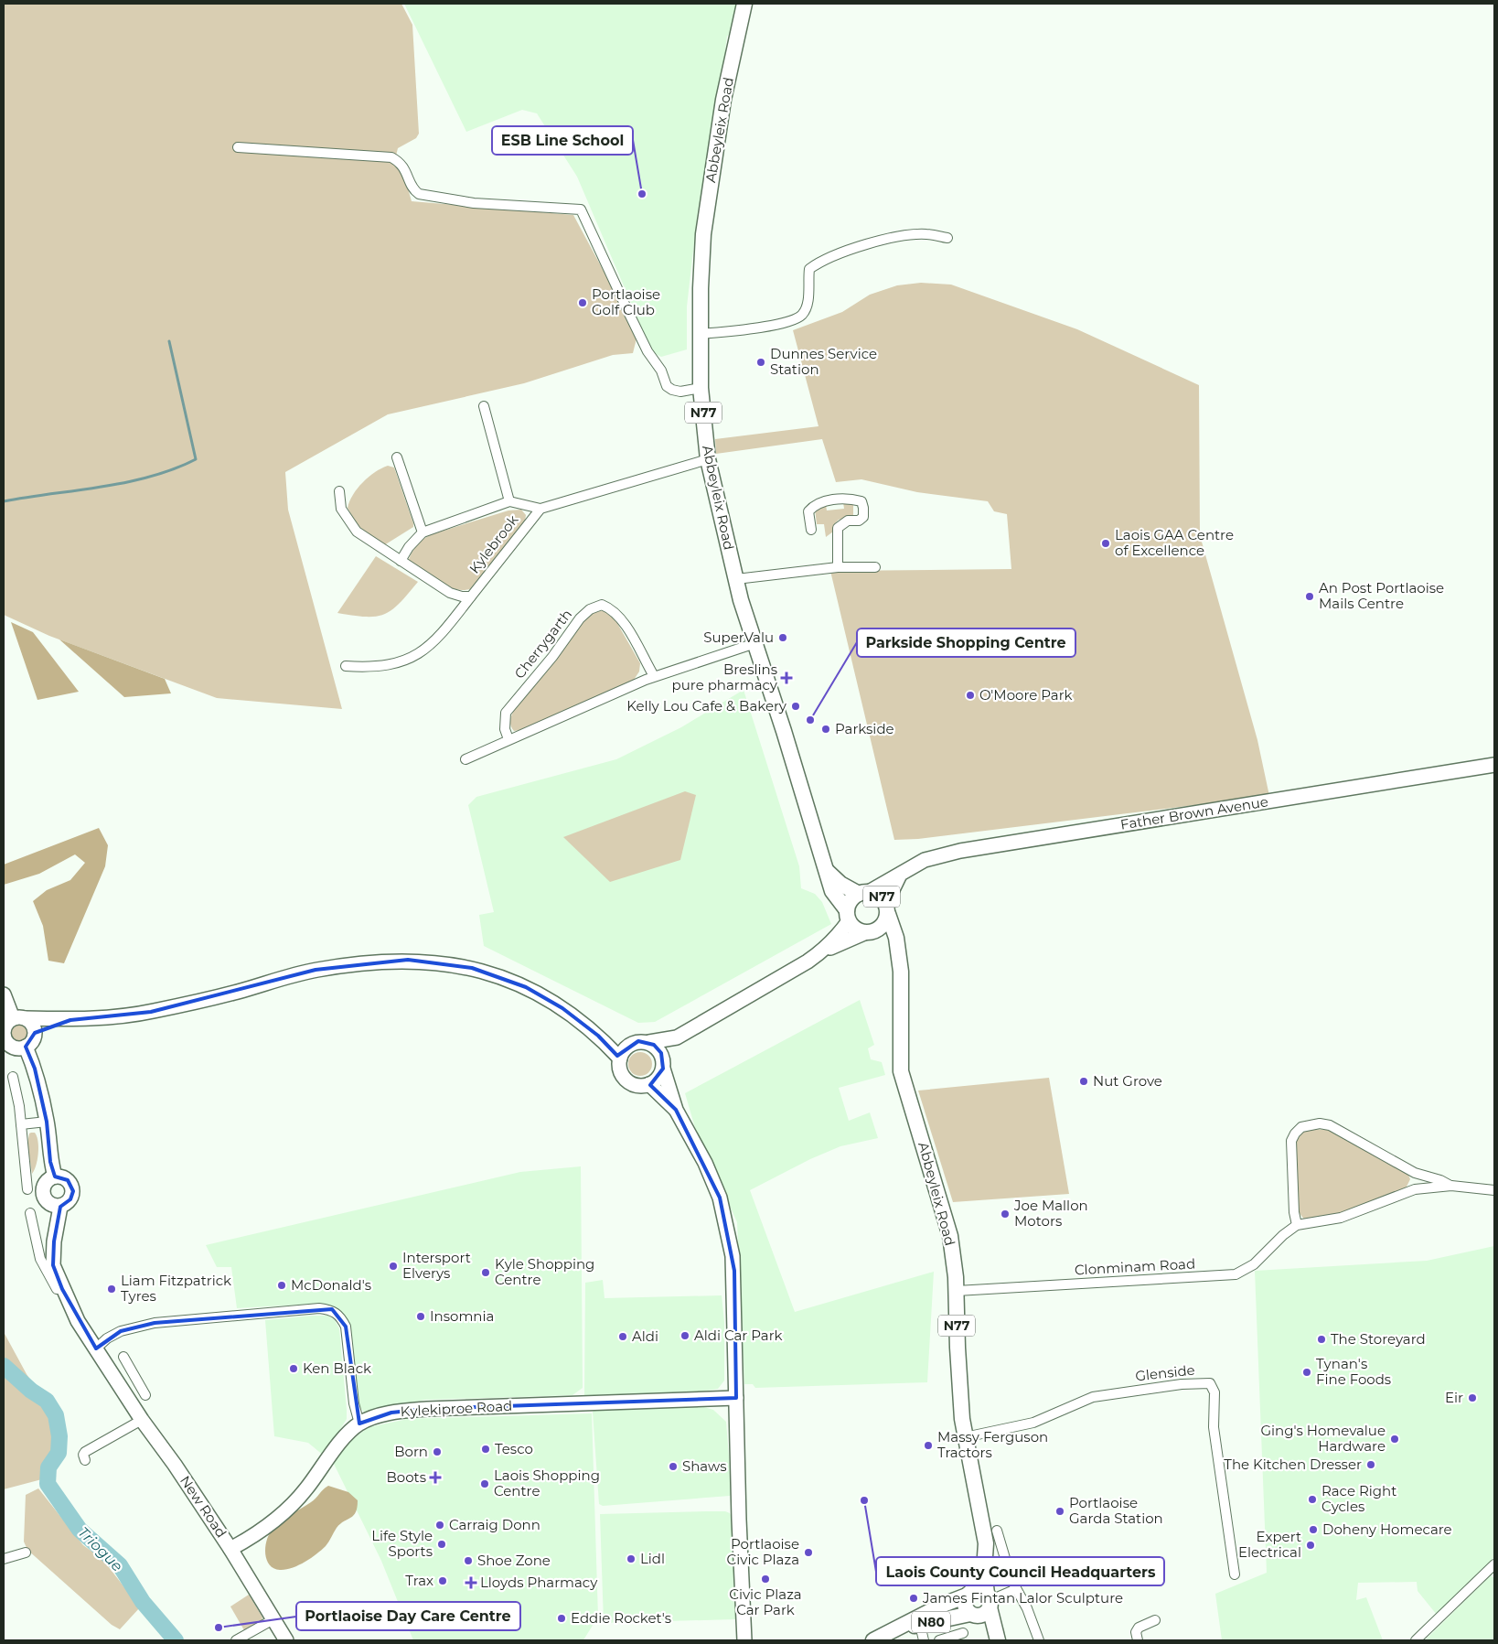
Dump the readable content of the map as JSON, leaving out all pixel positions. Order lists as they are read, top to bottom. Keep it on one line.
{"streets":{"main road":["Abbeyleix Road","N77","Father Brown Avenue","Kylekiproe Road","New Road","N80"],"street":["Kylebrook","Cherrygarth","Clonminam Road","Glenside"]},"crossings":[["Abbeyleix Road","N77"],["Abbeyleix Road","Father Brown Avenue"],["Abbeyleix Road","Clonminam Road"],["Abbeyleix Road","Glenside"],["Abbeyleix Road","N80"],["N77","Father Brown Avenue"],["Kylekiproe Road","New Road"]],"water":["Triogue"],"places":{"other":["ESB Line School","Portlaoise Golf Club","Dunnes Service Station","Laois GAA Centre of Excellence","An Post Portlaoise Mails Centre","SuperValu","O'Moore Park","Kelly Lou Cafe & Bakery","Parkside Shopping Centre","Parkside","Nut Grove","Joe Mallon Motors","Intersport Elverys","Kyle Shopping Centre","McDonald's","Liam Fitzpatrick Tyres","Insomnia","Aldi Car Park","Aldi","The Storeyard","Ken Black","Tynan's Fine Foods","Eir","Ging's Homevalue Hardware","Massy Ferguson Tractors","Tesco","Born","The Kitchen Dresser","Shaws","Laois Shopping Centre","Race Right Cycles","Laois County Council Headquarters","Portlaoise Garda Station","Carraig Donn","Doheny Homecare","Life Style Sports","Expert Electrical","Portlaoise Civic Plaza","Lidl","Shoe Zone","Civic Plaza Car Park","Trax","James Fintan Lalor Sculpture","Eddie Rocket's","Portlaoise Day Care Centre"],"health":["Breslins pure pharmacy","Boots","Lloyds Pharmacy"]}}
